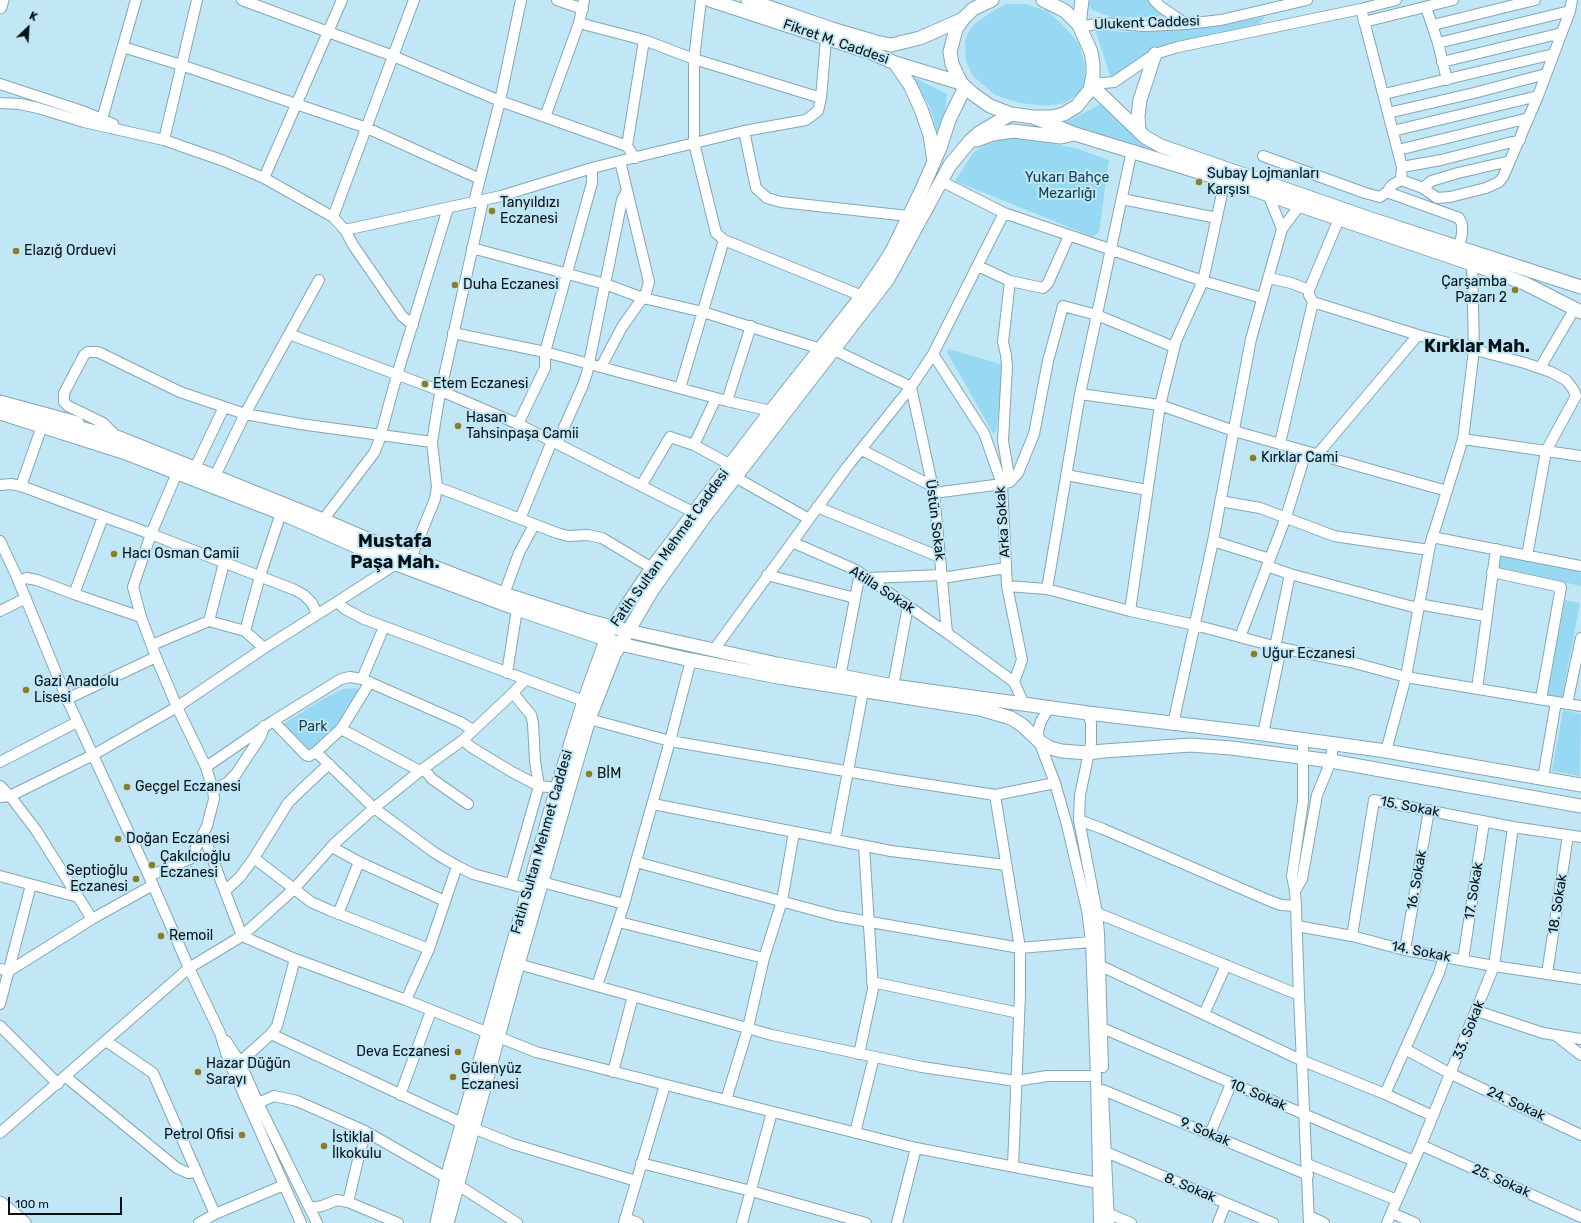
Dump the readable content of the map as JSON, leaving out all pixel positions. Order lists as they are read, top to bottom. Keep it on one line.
{"streets":{"main road":["Fikret M. Caddesi","Fatih Sultan Mehmet Caddesi"],"street":["Ulukent Caddesi","Üstün Sokak","Arka Sokak","Atilla Sokak","15. Sokak","16. Sokak","17. Sokak","18. Sokak","14. Sokak","33. Sokak","10. Sokak","24. Sokak","9. Sokak","25. Sokak","8. Sokak"]},"crossings":[["Fikret M. Caddesi","Fatih Sultan Mehmet Caddesi"],["Üstün Sokak","Atilla Sokak"],["15. Sokak","16. Sokak"],["15. Sokak","17. Sokak"],["15. Sokak","18. Sokak"],["15. Sokak","14. Sokak"],["15. Sokak","33. Sokak"],["16. Sokak","14. Sokak"],["17. Sokak","14. Sokak"],["18. Sokak","14. Sokak"],["14. Sokak","33. Sokak"],["33. Sokak","10. Sokak"],["33. Sokak","24. Sokak"],["33. Sokak","9. Sokak"],["33. Sokak","25. Sokak"]],"districts":["Kırklar Mah.","Mustafa Paşa Mah."],"parks":["Yukarı Bahçe Mezarlığı","Park"],"places":["Subay Lojmanları Karşısı","Tanyıldızı Eczanesi","Elazığ Orduevi","Duha Eczanesi","Çarşamba Pazarı 2","Etem Eczanesi","Hasan Tahsinpaşa Camii","Kırklar Cami","Hacı Osman Camii","Uğur Eczanesi","Gazi Anadolu Lisesi","BİM","Geçgel Eczanesi","Doğan Eczanesi","Çakılcıoğlu Eczanesi","Septioğlu Eczanesi","Remoil","Deva Eczanesi","Hazar Düğün Sarayı","Gülenyüz Eczanesi","Petrol Ofisi","İstiklal İlkokulu"],"scale_bar":"100 m","north":"top right"}
